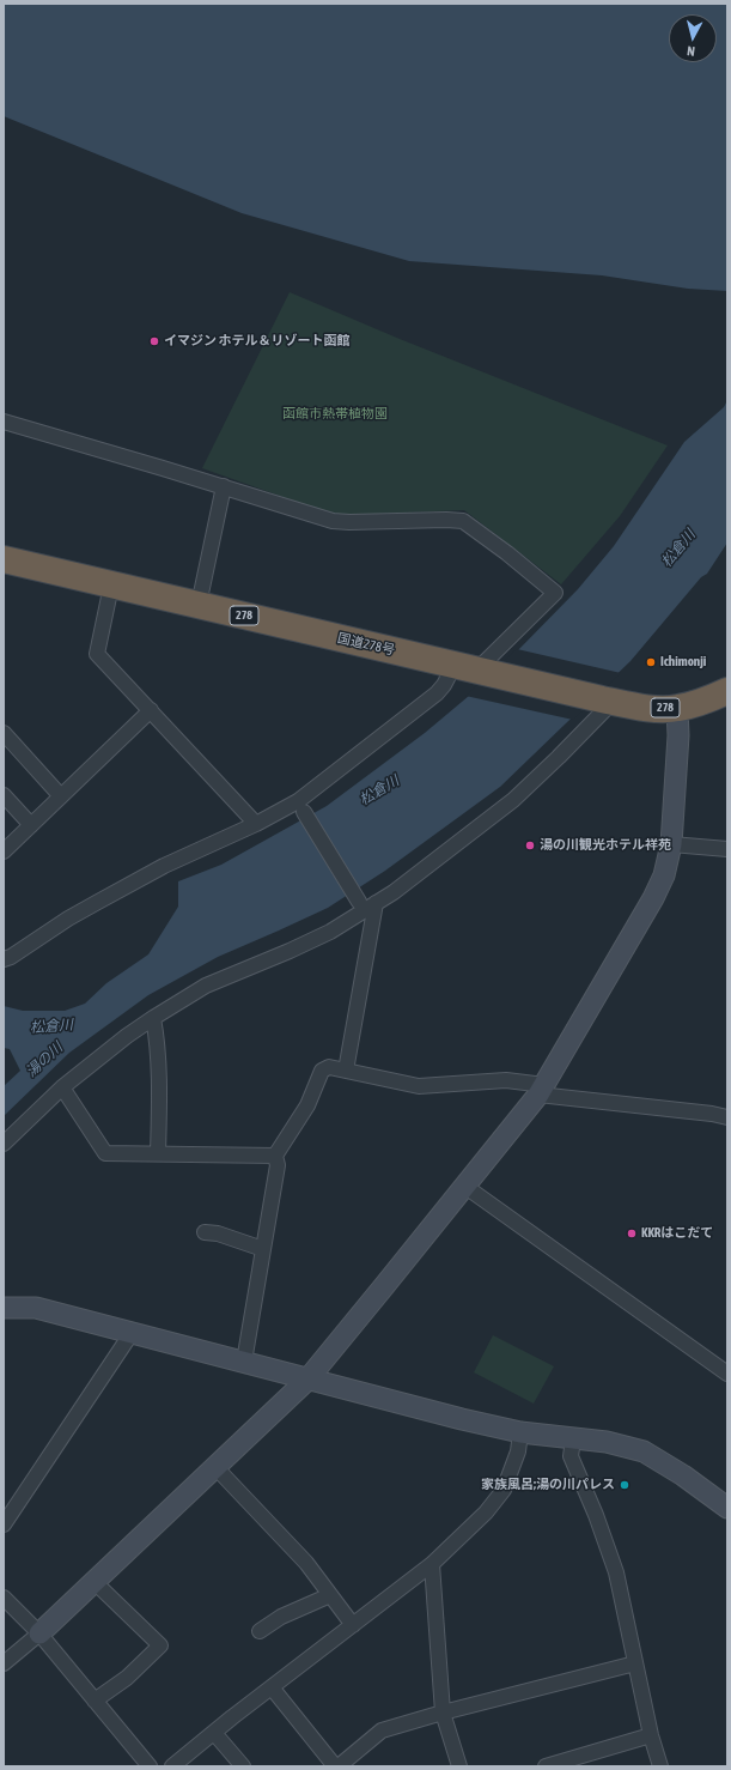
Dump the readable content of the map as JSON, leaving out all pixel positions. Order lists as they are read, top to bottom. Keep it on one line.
{"streets":{"highway":["278","国道278号"]},"water":["松倉川","湯の川"],"parks":["函館市熱帯植物園"],"places":["イマジン ホテル＆リゾート函館","Ichimonji","湯の川観光ホテル祥苑","KKRはこだて","家族風呂;湯の川パレス"],"north":"bottom"}
